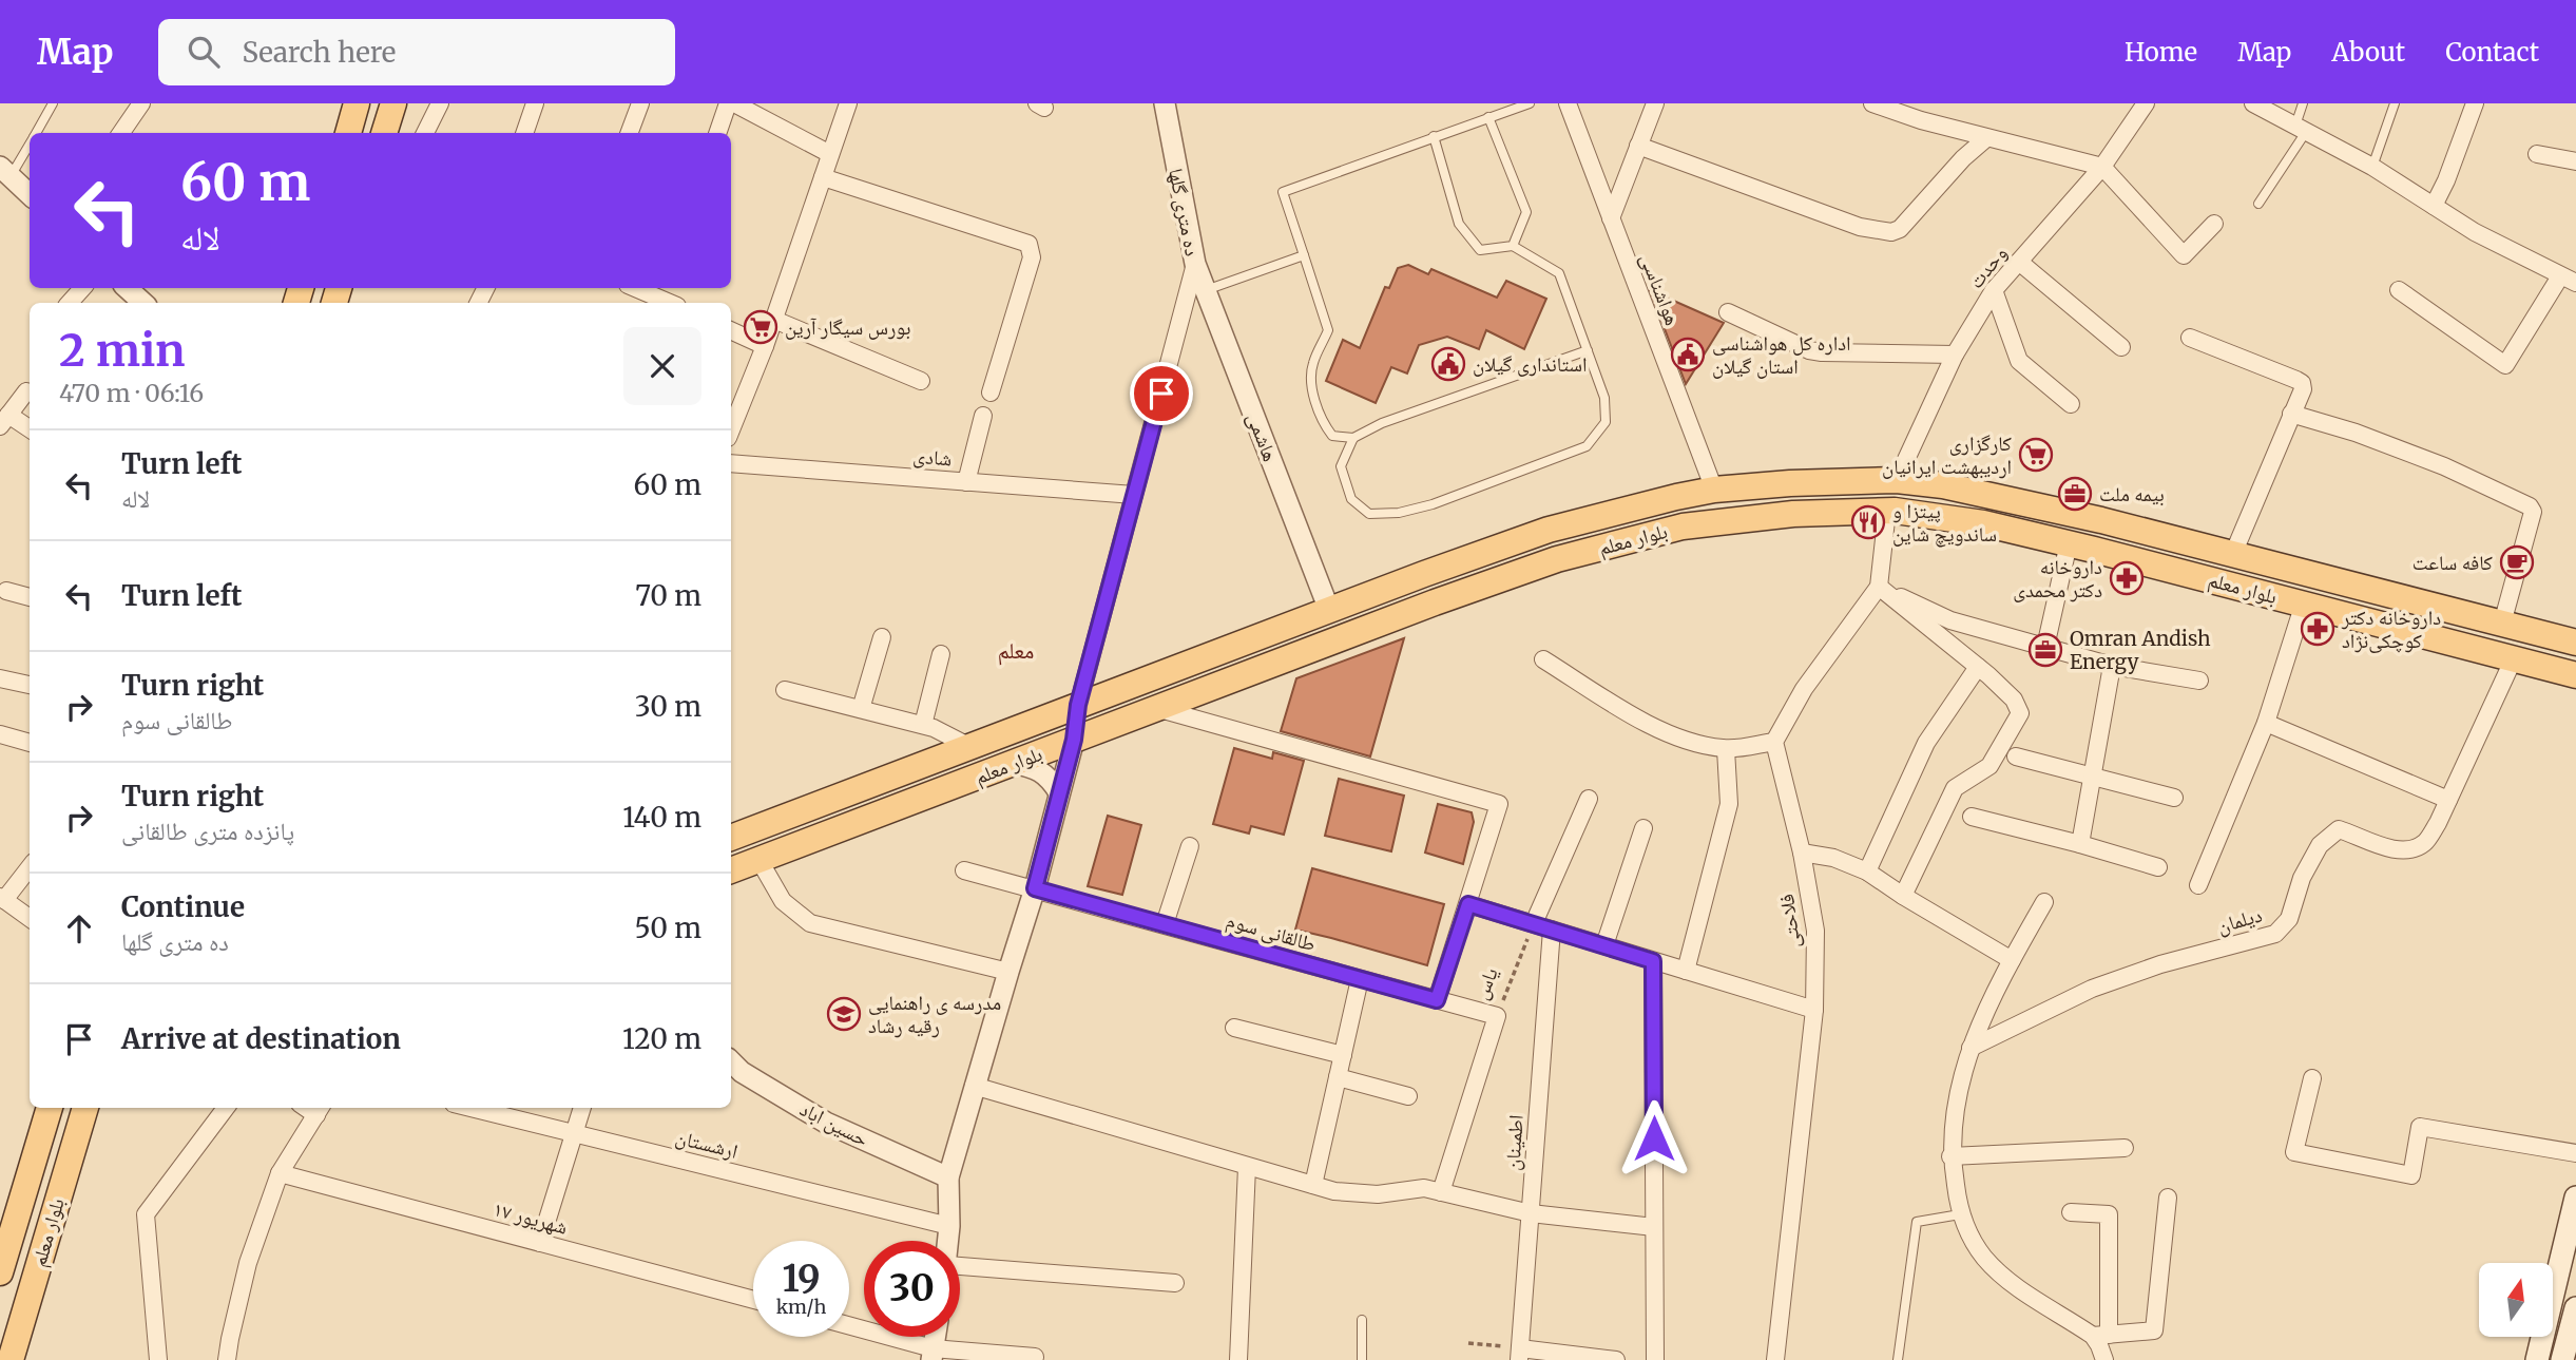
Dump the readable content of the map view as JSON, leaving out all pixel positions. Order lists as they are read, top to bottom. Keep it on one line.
{"streets":{"main road":["بلوار معلم"],"street":["ده متری گلها","وحدت","هواشناسی","هاشمی","شادی","دیلمان","فلاحتی","طالقانی سوم","یاس","حسین اباد","اطمینان","ارشستان","۱۷ شهریور"]},"crossings":[["ده متری گلها","هاشمی"],["ده متری گلها","شادی"],["ده متری گلها","بلوار معلم"],["وحدت","بلوار معلم"],["هواشناسی","بلوار معلم"],["هاشمی","بلوار معلم"],["بلوار معلم","دیلمان"],["طالقانی سوم","یاس"]],"districts":["معلم"],"places":{"supermarket":["بورس سیگار آرین","کارگزاری اردیبهشت ایرانیان"],"public building":["اداره کل هواشناسی استان گیلان","استانداری گیلان"],"office":["بیمه ملت","Omran Andish Energy"],"restaurant":["پیتزا و ساندویچ شاین"],"cafe":["کافه ساعت"],"pharmacy":["داروخانه دکتر محمدی","داروخانه دکتر کوچکی‌نژاد"],"school or university":["مدرسه ی راهنمایی رقیه رشاد"]},"north":"top","page":{"header":"Map","search":"Search here","nav":["Home","Map","About","Contact"],"turn":["60 m","لاله"],"heading":["2 min","470 m · 06:16"],"list":[{"name":"Turn left","note":"لاله","value":"60 m"},{"name":"Turn left","value":"70 m"},{"name":"Turn right","note":"طالقانی سوم","value":"30 m"},{"name":"Turn right","note":"پانزده متری طالقانی","value":"140 m"},{"name":"Continue","note":"ده متری گلها","value":"50 m"},{"name":"Arrive at destination","value":"120 m"}],"speed":"19 km/h","limit":"30"}}
